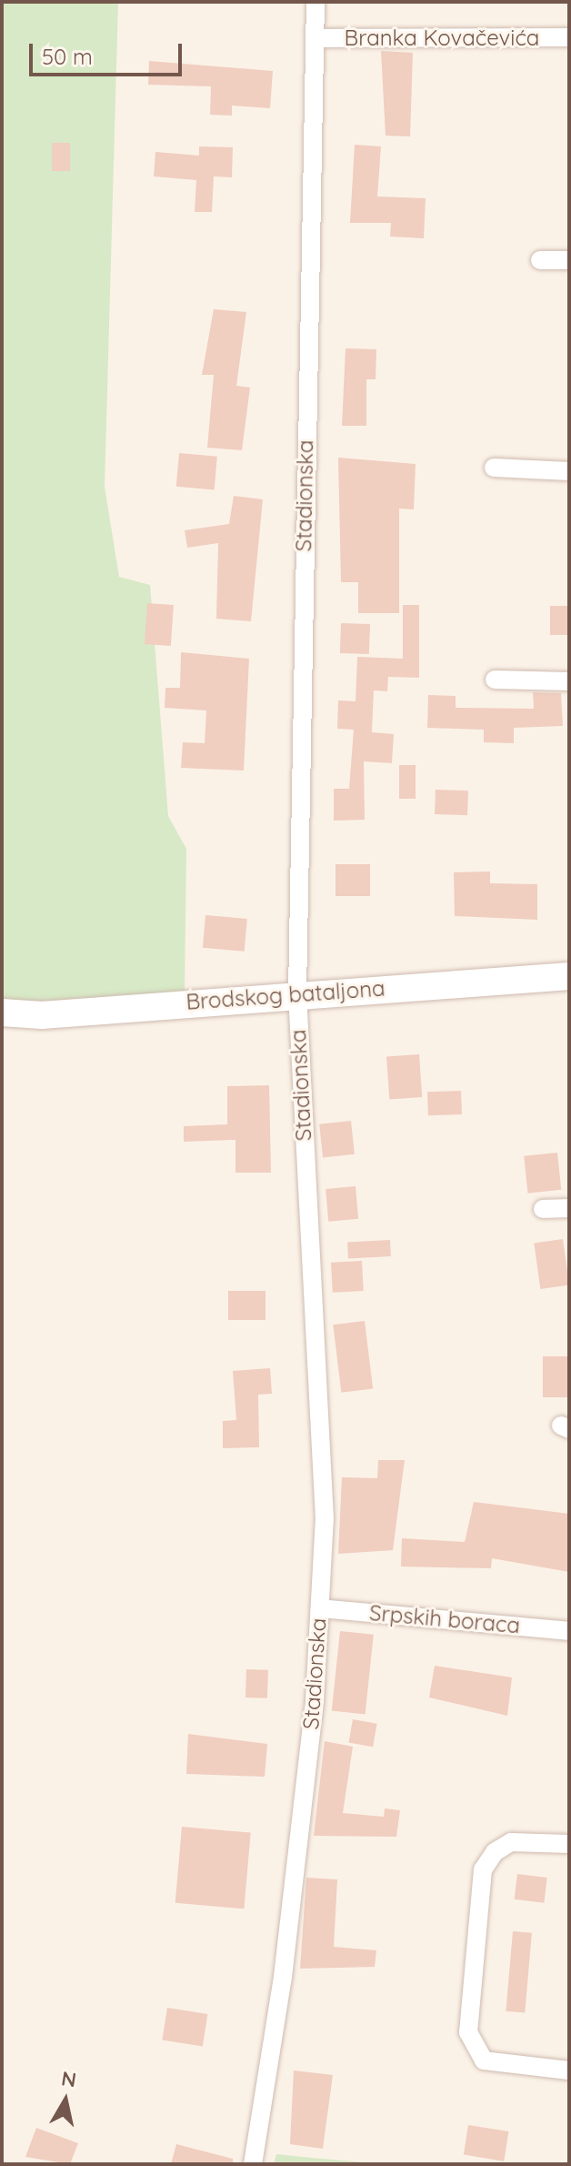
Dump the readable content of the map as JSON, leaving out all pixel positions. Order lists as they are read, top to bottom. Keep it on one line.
{"streets":{"street":["Branka Kovačevića","Stadionska","Brodskog bataljona","Srpskih boraca"]},"crossings":[["Branka Kovačevića","Stadionska"],["Stadionska","Brodskog bataljona"],["Stadionska","Srpskih boraca"]],"scale_bar":"50 m","north":"top"}
